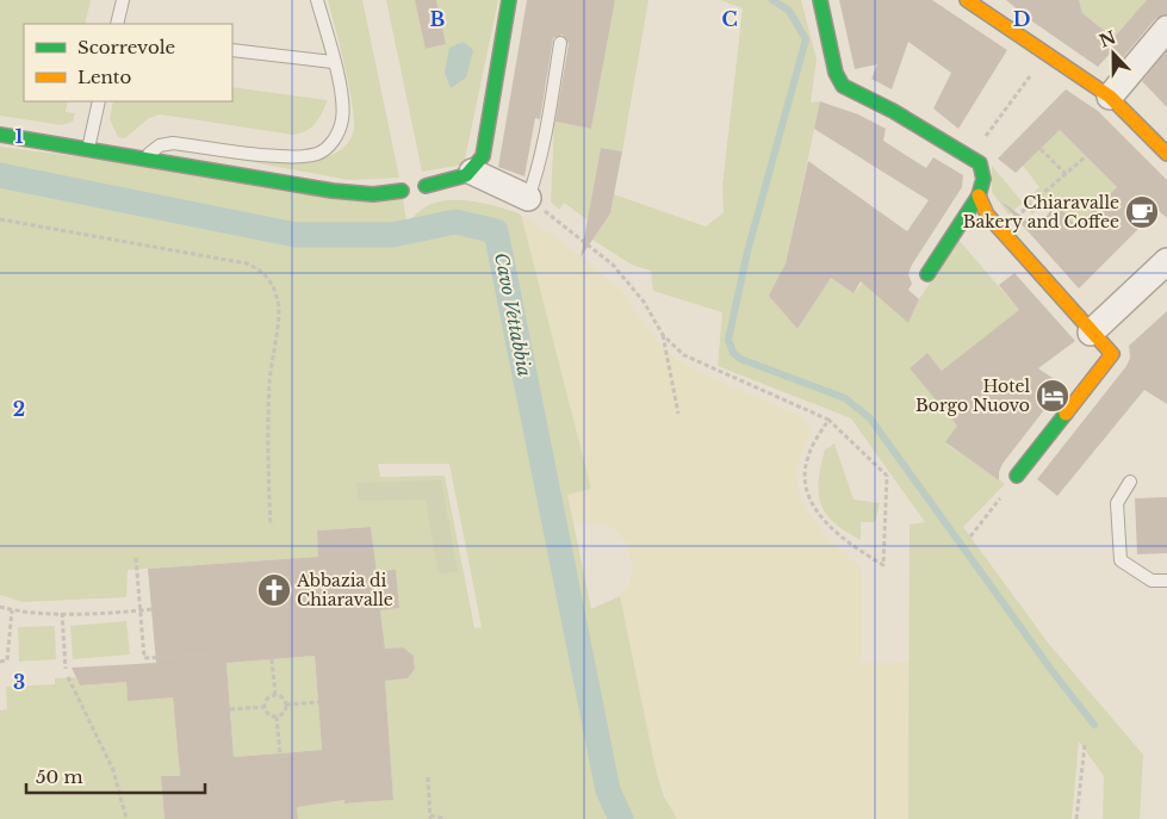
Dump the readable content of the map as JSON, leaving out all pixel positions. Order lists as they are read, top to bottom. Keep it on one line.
{"water":["Cavo Vettabbia"],"places":{"cafe":["Chiaravalle Bakery and Coffee"],"hotel":["Hotel Borgo Nuovo"],"church":["Abbazia di Chiaravalle"]},"legend":["Scorrevole","Lento"],"scale_bar":"50 m","north":"top","grid":{"columns":["B","C","D"],"rows":["1","2","3"]}}
